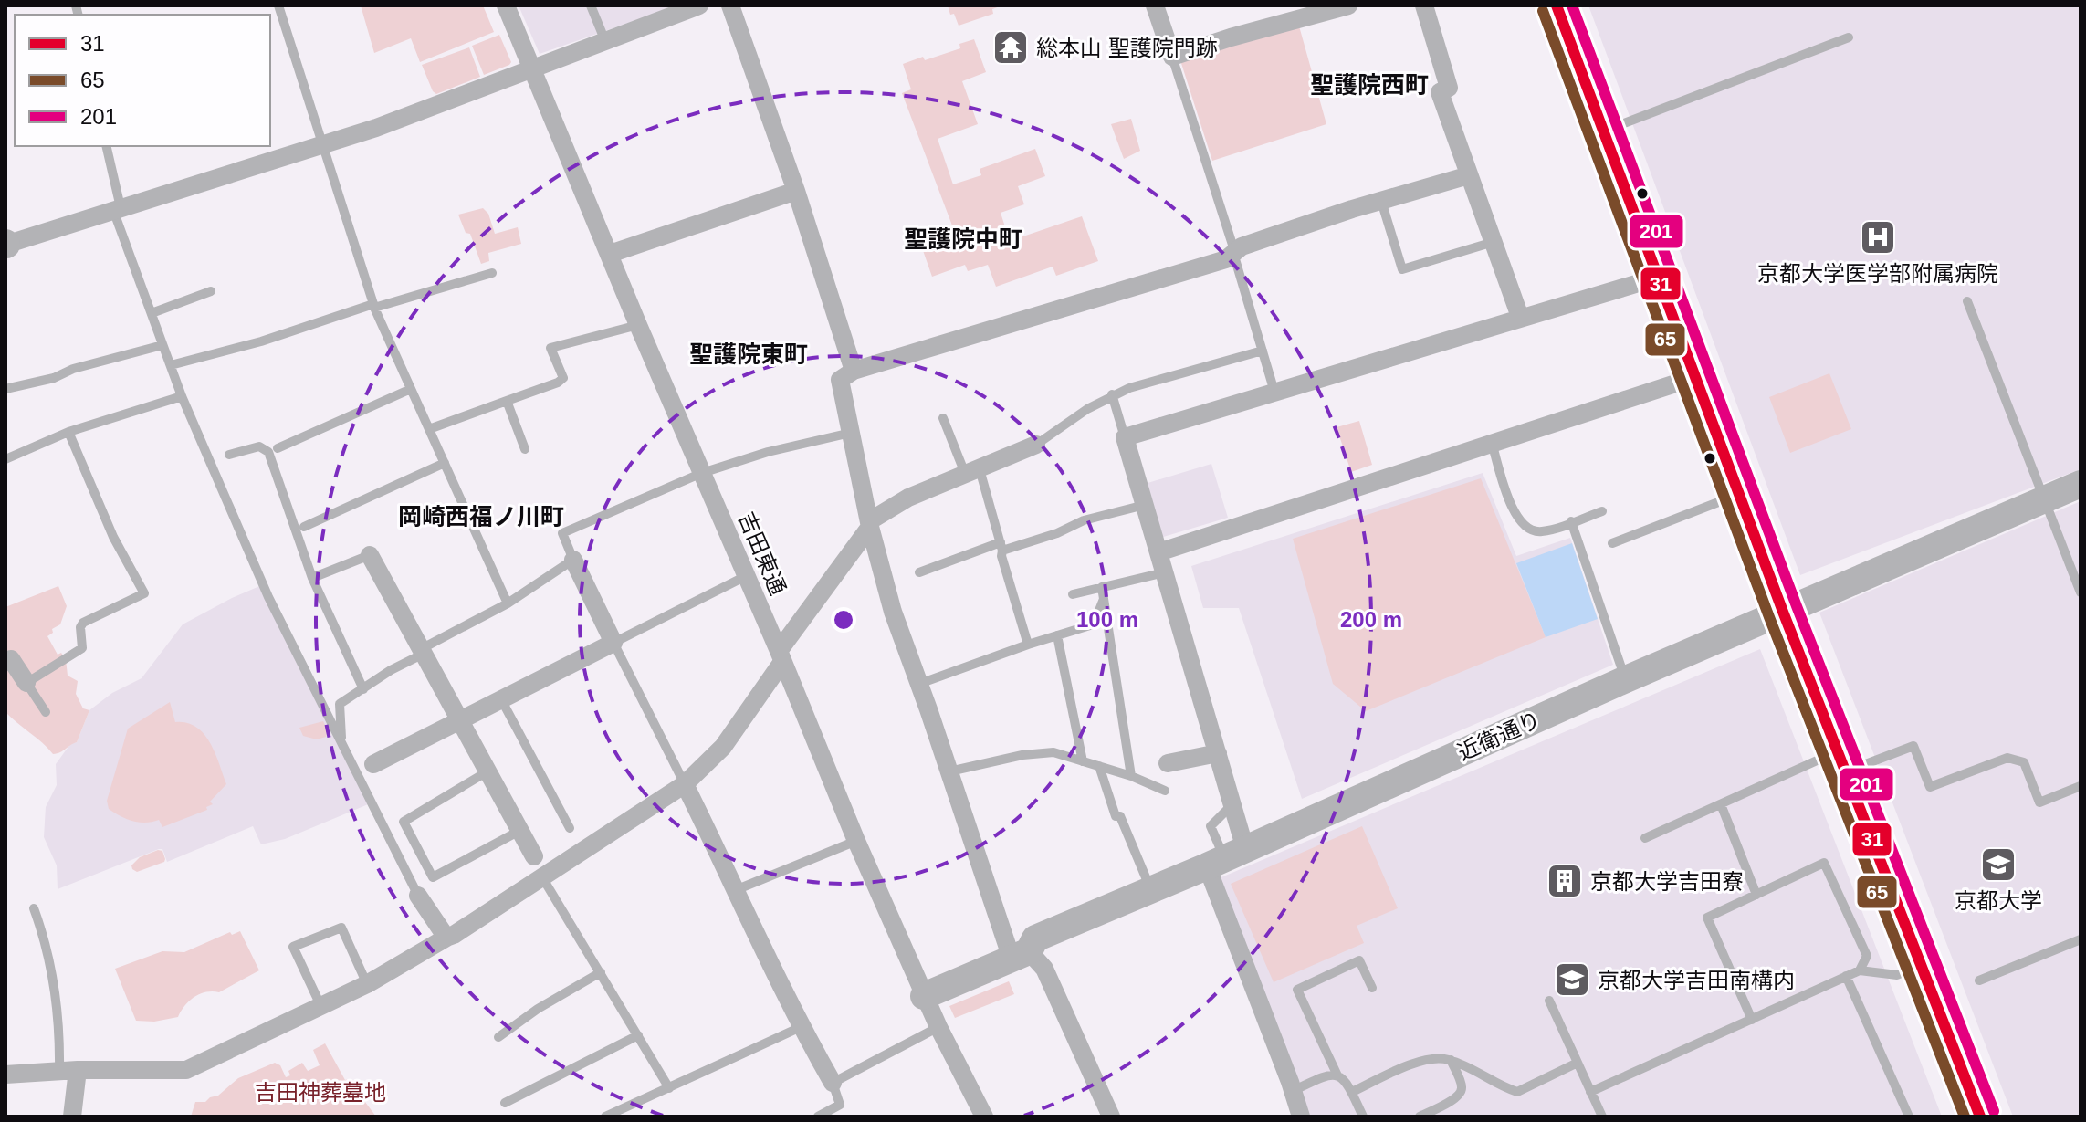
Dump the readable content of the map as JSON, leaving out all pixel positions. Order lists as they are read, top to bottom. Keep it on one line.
{"streets":{"street":["吉田東通","近衛通り"]},"crossings":[["吉田東通","近衛通り"]],"districts":["聖護院西町","聖護院中町","聖護院東町","岡崎西福ノ川町"],"parks":["吉田神葬墓地"],"places":{"temple":["総本山 聖護院門跡"],"hospital":["京都大学医学部附属病院"],"school or university":["京都大学","京都大学吉田南構内"],"building":["京都大学吉田寮"]},"lines":["transit line 31","transit line 201","transit line 65"],"legend":["31","65","201"],"rings":["100 m","200 m"]}
